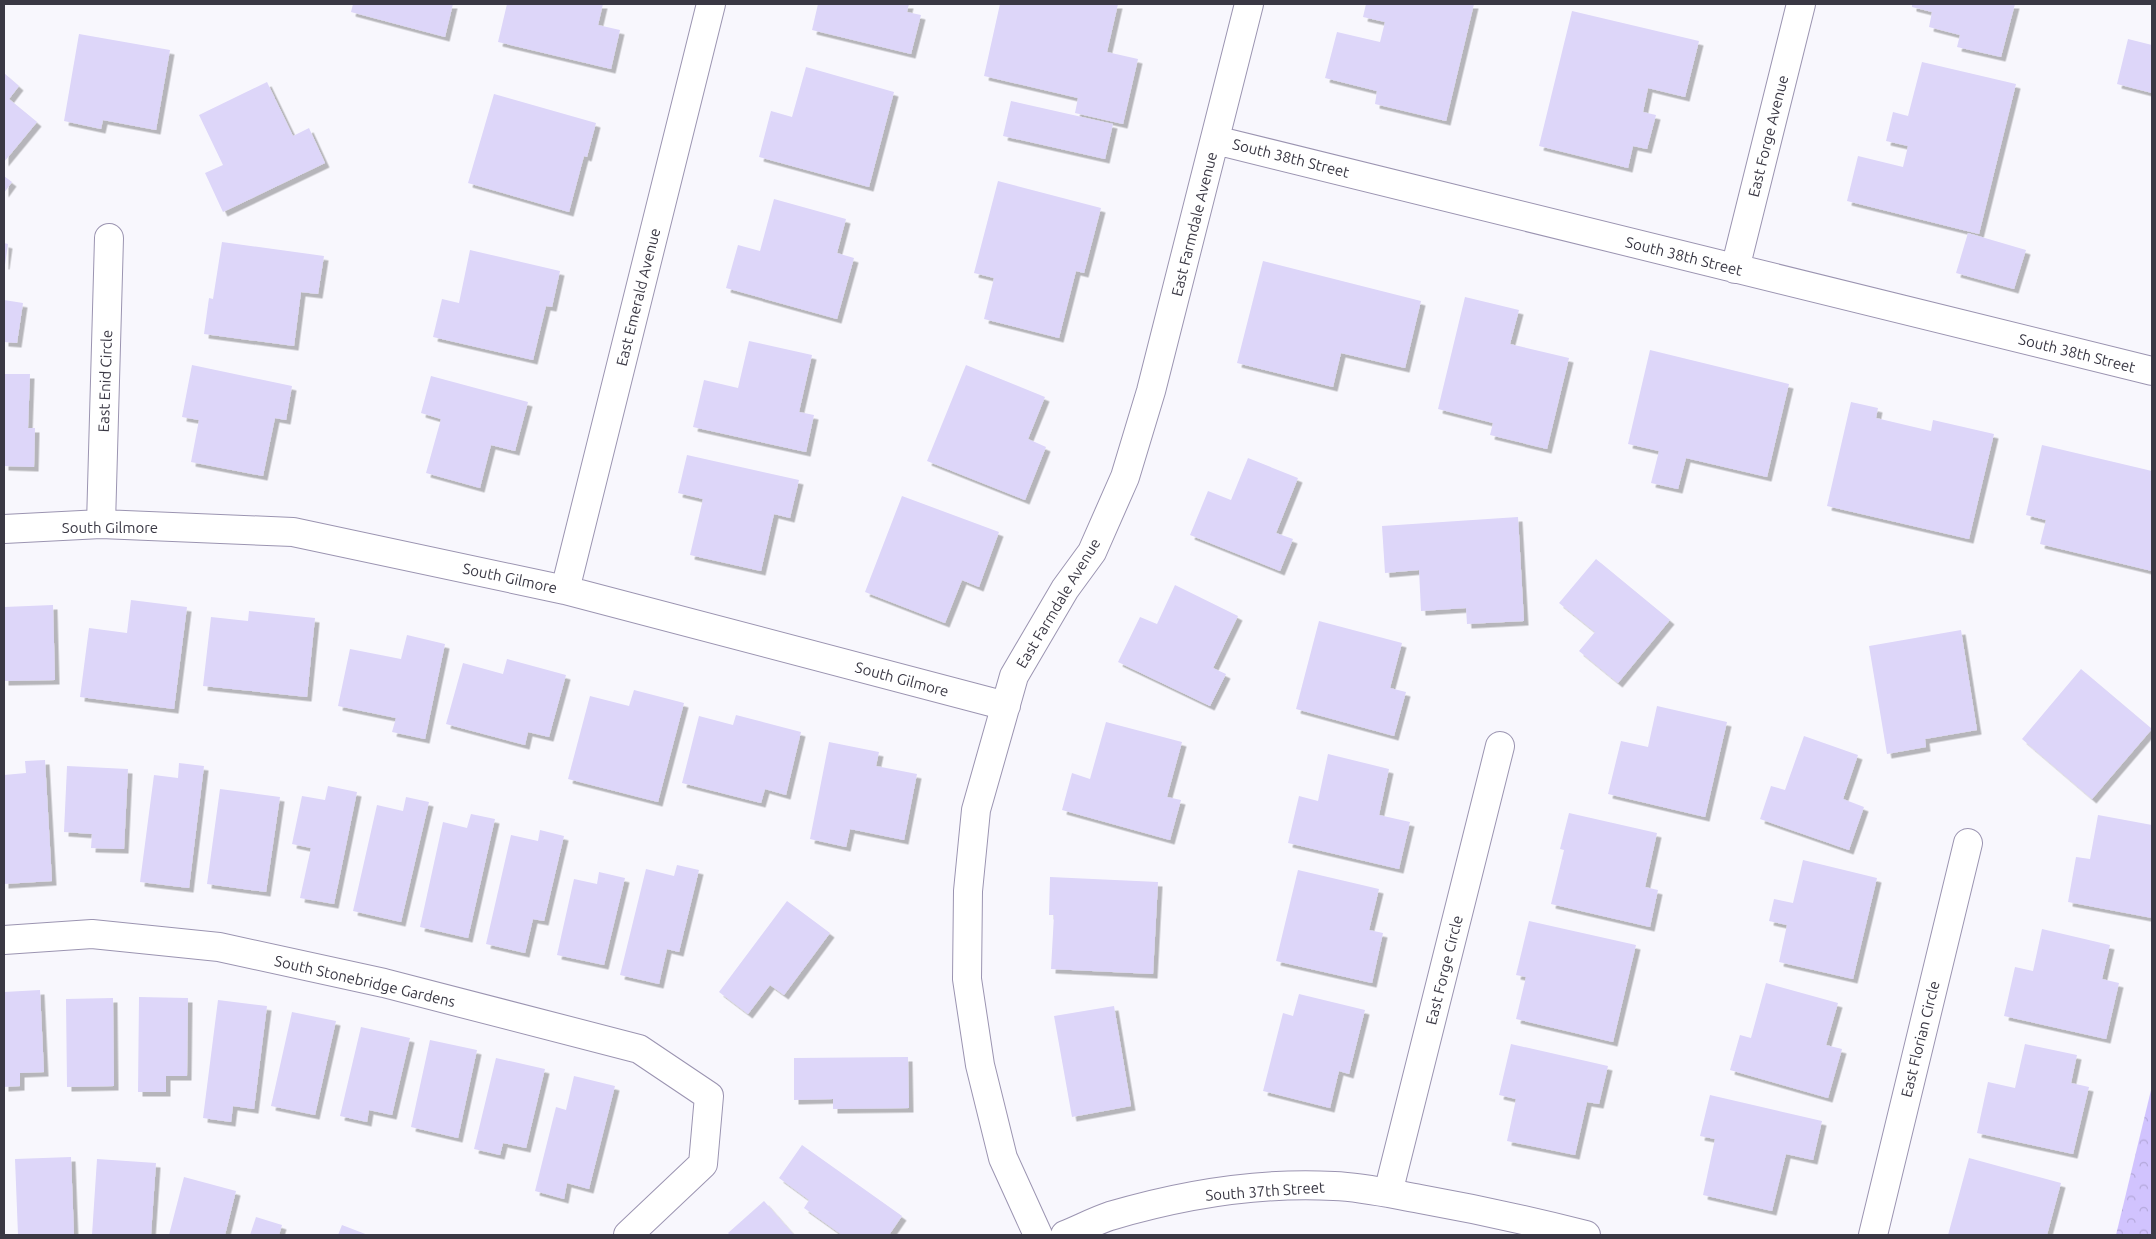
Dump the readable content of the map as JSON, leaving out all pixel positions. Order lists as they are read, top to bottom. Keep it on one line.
{"streets":{"street":["East Forge Avenue","South 38th Street","East Farmdale Avenue","East Emerald Avenue","East Enid Circle","South Gilmore","East Forge Circle","South Stonebridge Gardens","East Florian Circle","South 37th Street"]},"crossings":[["East Forge Avenue","South 38th Street"],["South 38th Street","East Farmdale Avenue"],["East Farmdale Avenue","South Gilmore"],["East Emerald Avenue","South Gilmore"],["East Enid Circle","South Gilmore"],["East Forge Circle","South 37th Street"]]}
